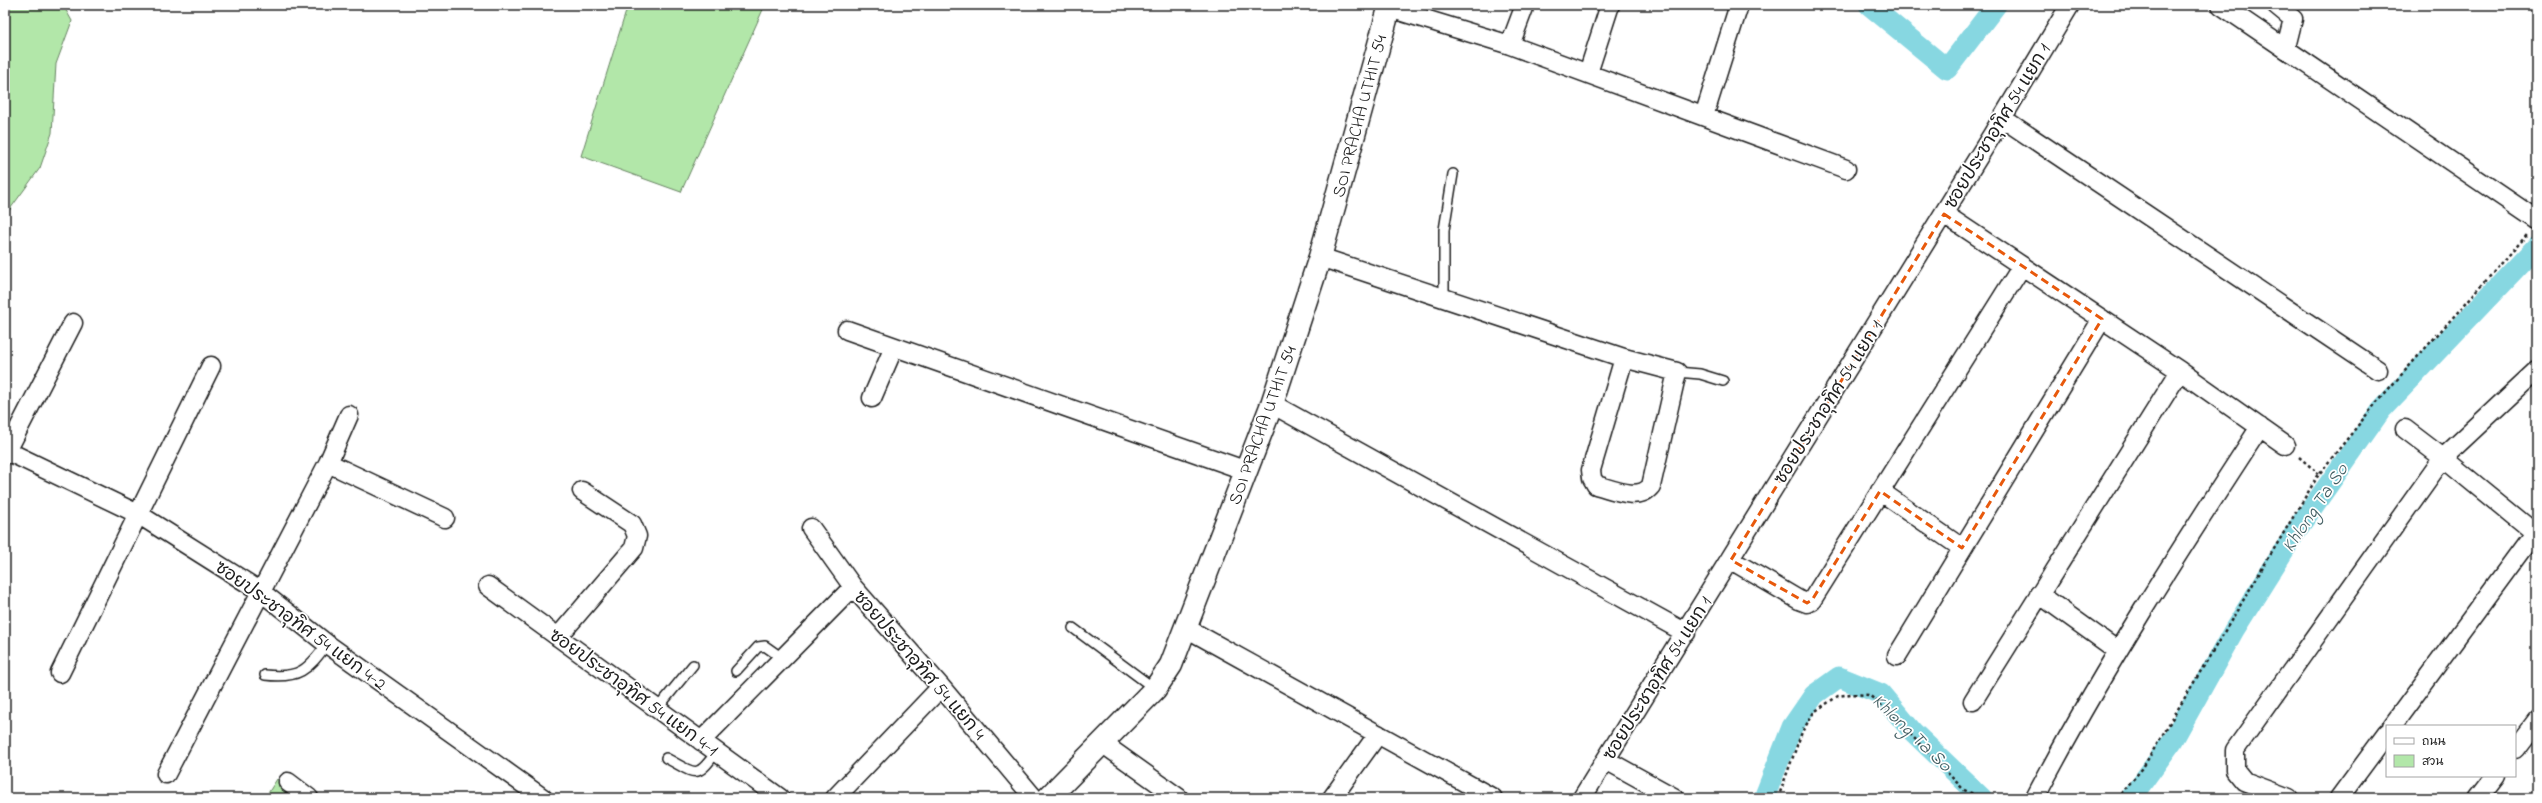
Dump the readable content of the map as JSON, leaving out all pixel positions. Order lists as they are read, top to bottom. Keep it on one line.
{"streets":{"street":["SOI PRACHA UTHIT 54","ซอยประชาอุทิศ 54 แยก 1","ซอยประชาอุทิศ 54 แยก 4-2","ซอยประชาอุทิศ 54 แยก 4","ซอยประชาอุทิศ 54 แยก 4-1"]},"water":["Khlong Ta So"],"legend":["ถนน","สวน"]}
